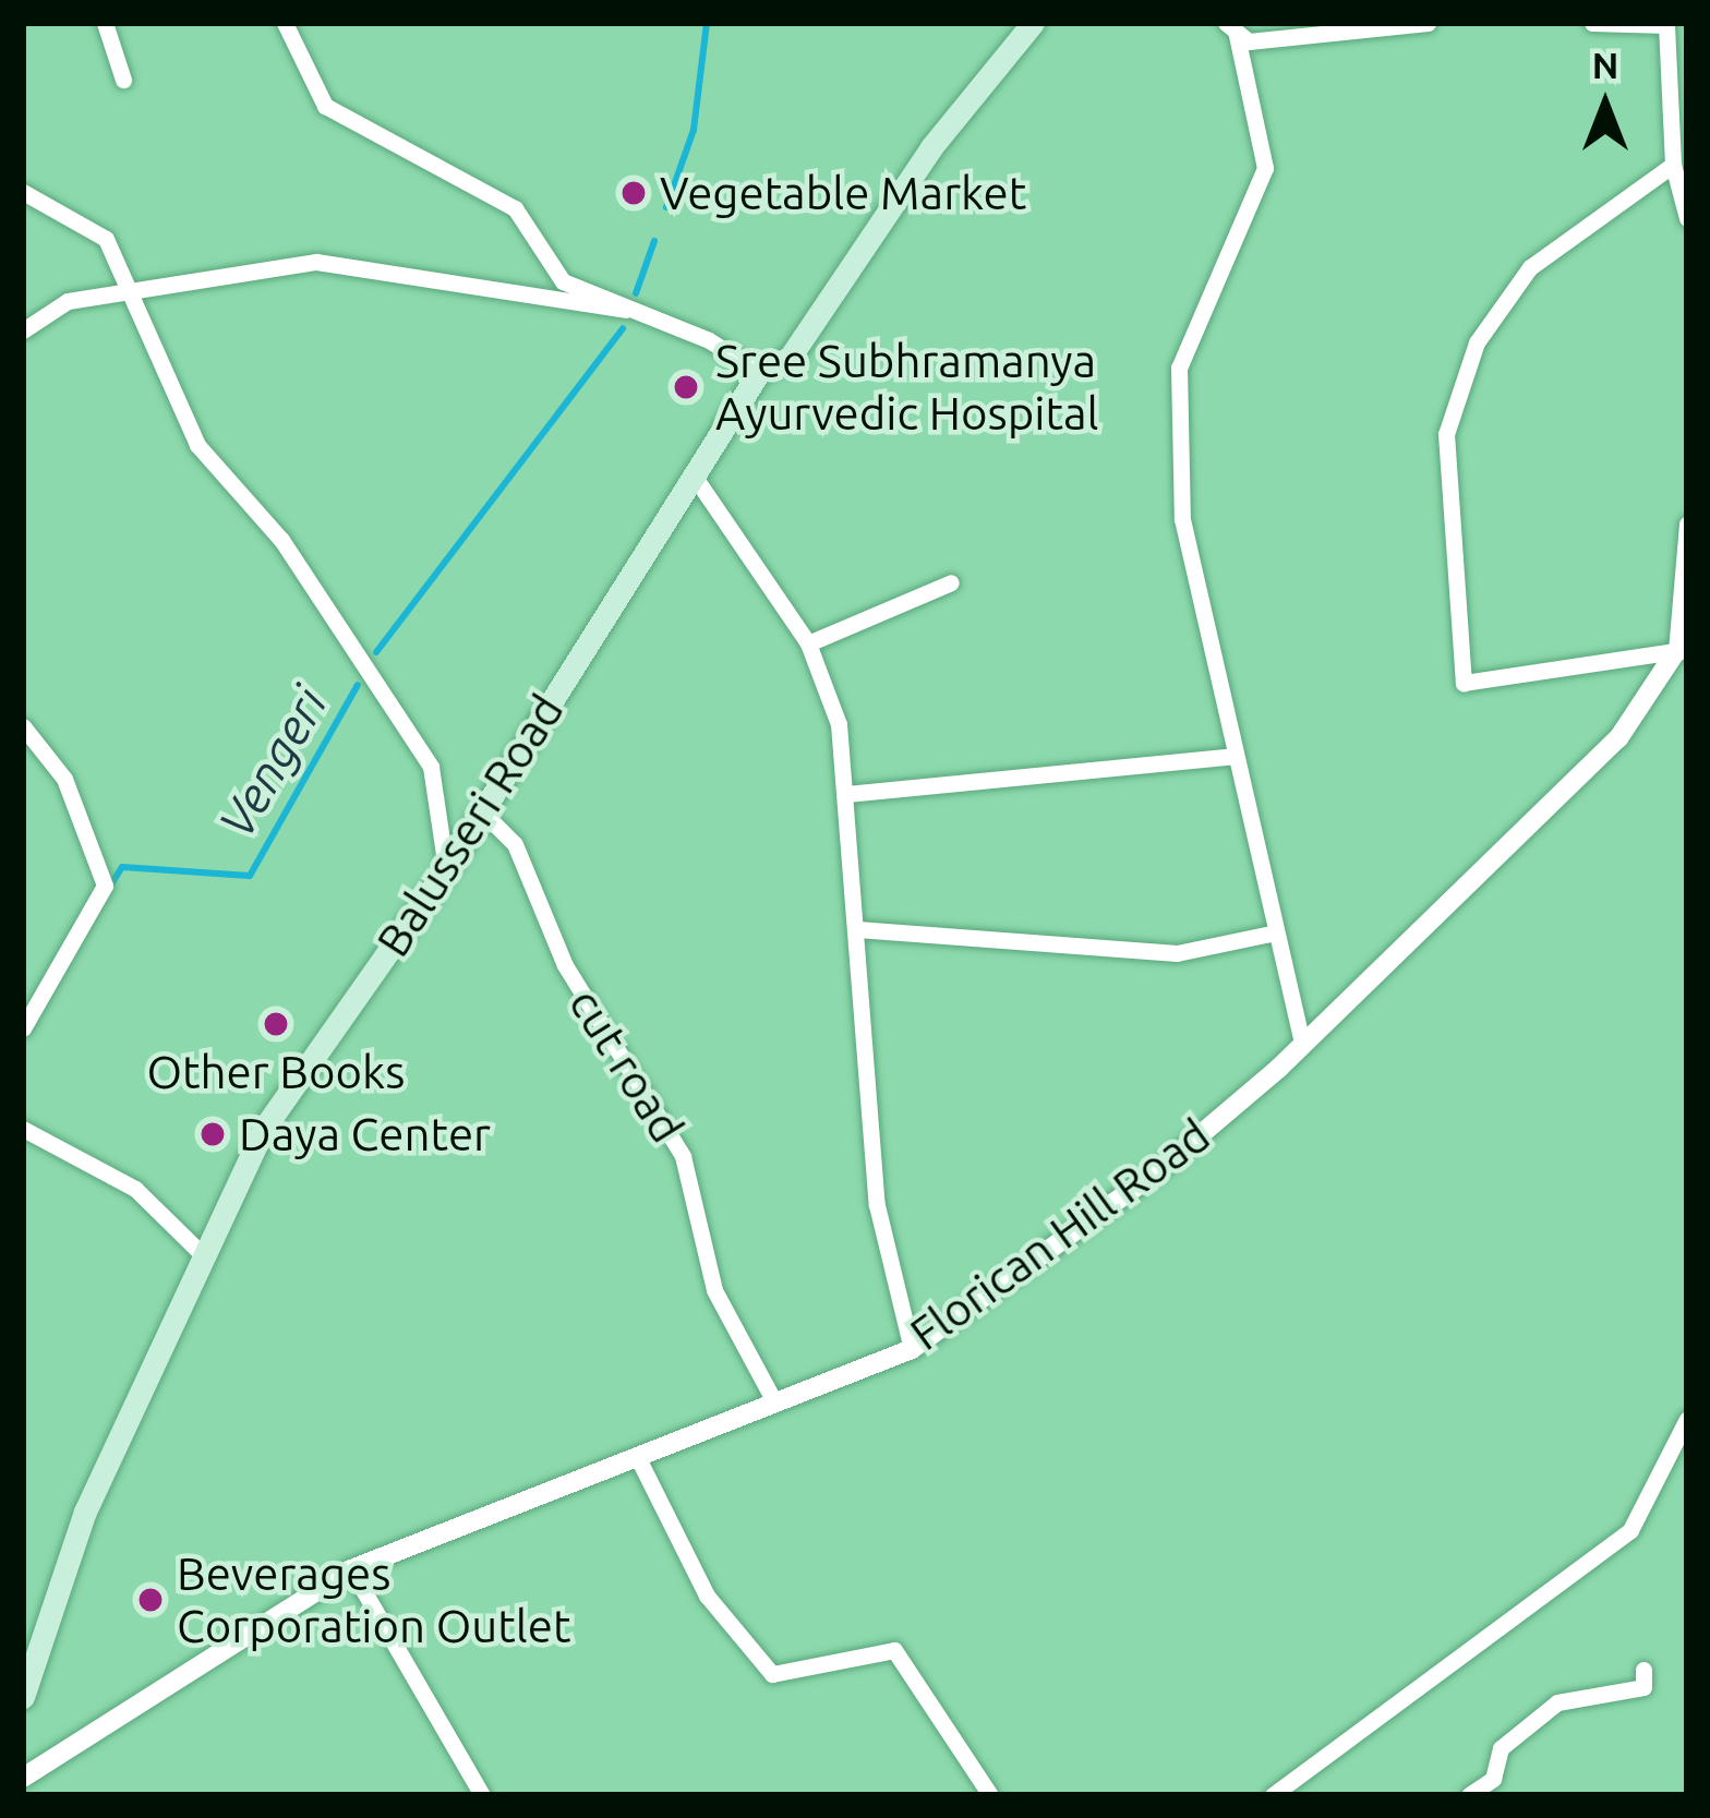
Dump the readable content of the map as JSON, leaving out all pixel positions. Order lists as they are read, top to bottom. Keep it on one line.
{"streets":{"main road":["Balusseri Road"],"street":["cut road","Florican Hill Road"]},"crossings":[["Balusseri Road","cut road"],["cut road","Florican Hill Road"]],"water":["Vengeri"],"places":["Vegetable Market","Sree Subhramanya Ayurvedic Hospital","Other Books","Daya Center","Beverages Corporation Outlet"],"north":"top"}
